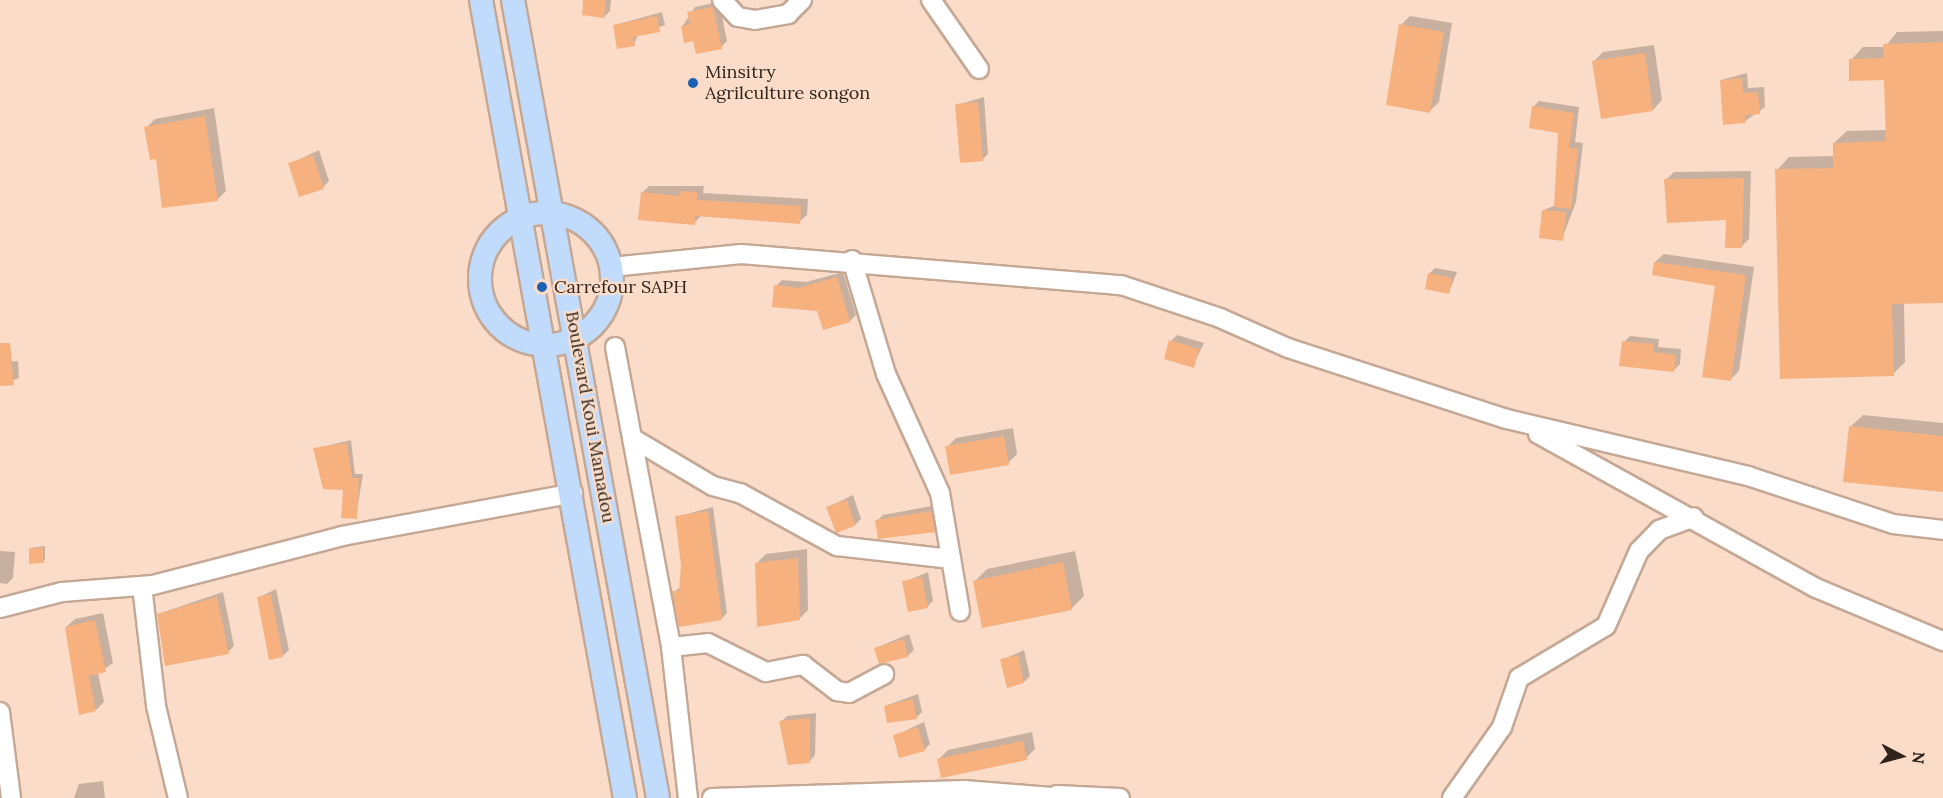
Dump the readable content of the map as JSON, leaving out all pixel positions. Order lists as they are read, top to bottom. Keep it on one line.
{"streets":{"main road":["Boulevard Koui Mamadou"]},"places":["Minsitry Agrilculture songon","Carrefour SAPH"],"north":"right"}
